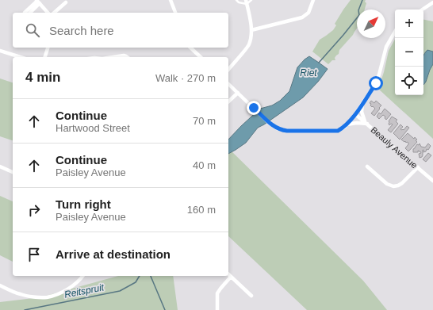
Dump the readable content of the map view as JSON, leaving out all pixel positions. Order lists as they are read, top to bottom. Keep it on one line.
{"streets":{"street":["Beauly Avenue"]},"water":["Riet","Reitspruit"],"north":"top right","page":{"map_buttons":["+","−"],"search":"Search here","heading":["4 min","Walk · 270 m"],"list":[["Continue","Hartwood Street","70 m"],["Continue","Paisley Avenue","40 m"],["Turn right","Paisley Avenue","160 m"],"Arrive at destination"]}}
